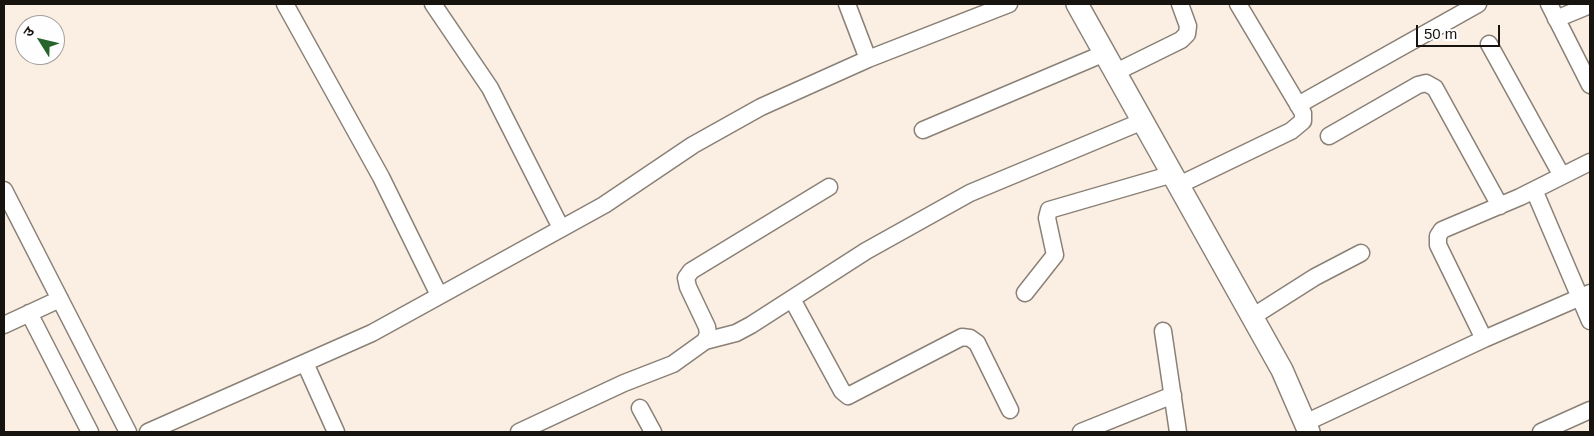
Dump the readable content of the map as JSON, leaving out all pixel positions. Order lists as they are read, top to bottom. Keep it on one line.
{"scale_bar":"50 m","north":"top left"}
